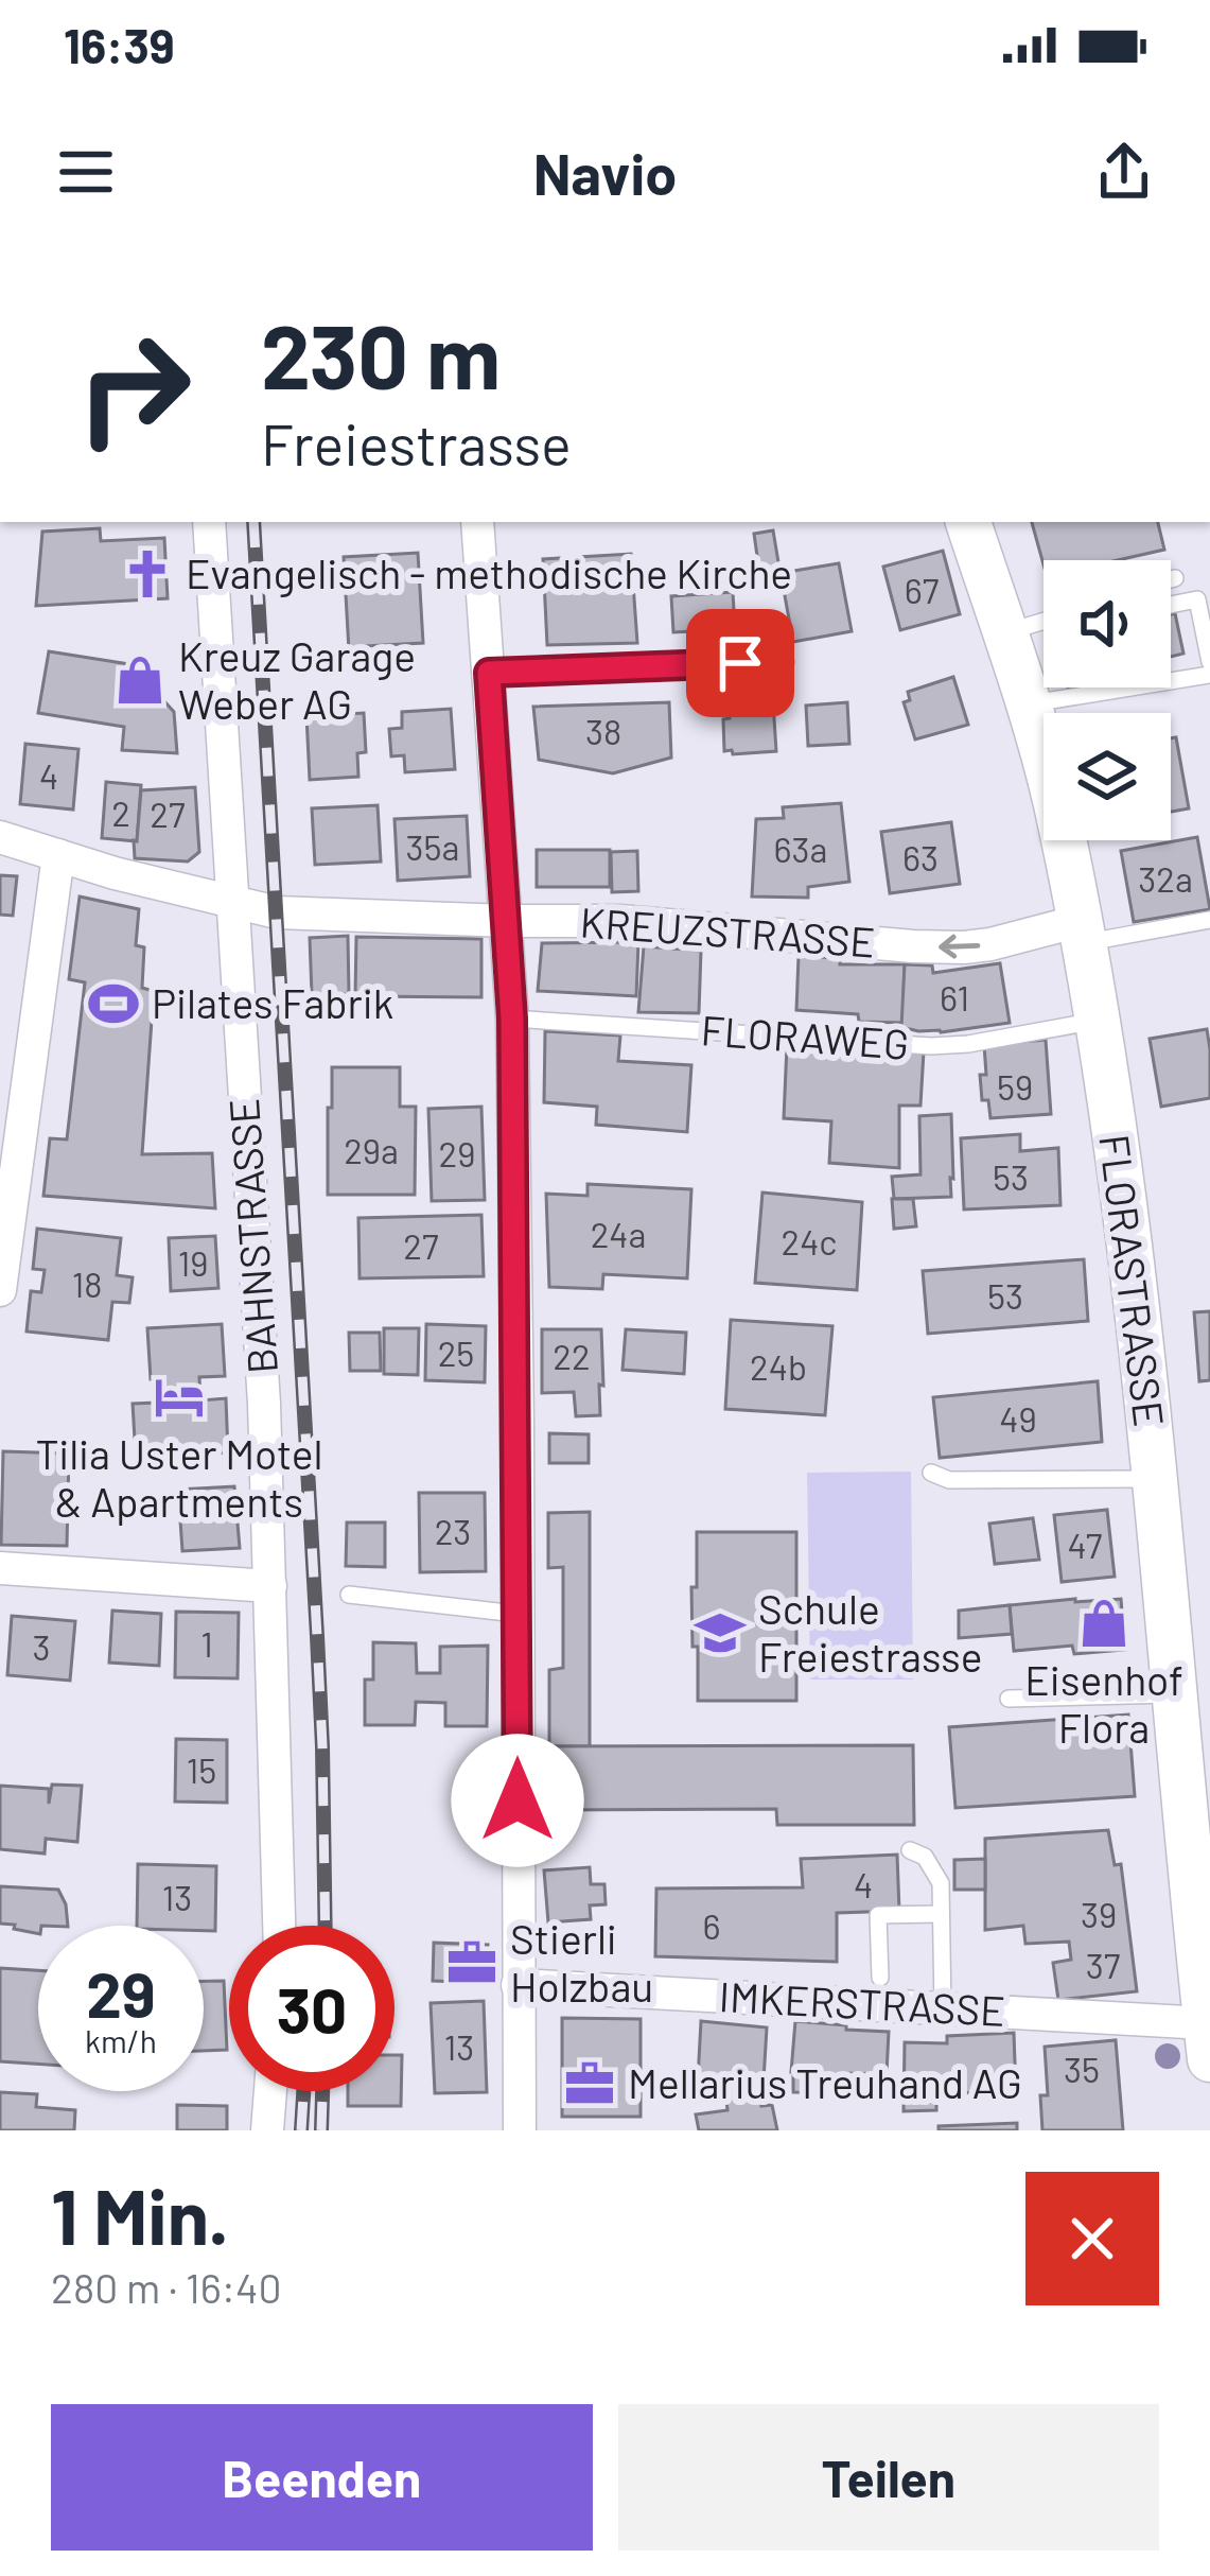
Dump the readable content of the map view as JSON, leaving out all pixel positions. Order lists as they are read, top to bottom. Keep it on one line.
{"streets":{"main road":["FLORASTRASSE"],"street":["KREUZSTRASSE","BAHNSTRASSE","IMKERSTRASSE"],"lane":["FLORAWEG"]},"crossings":[["KREUZSTRASSE","BAHNSTRASSE"],["KREUZSTRASSE","FLORASTRASSE"],["FLORAWEG","FLORASTRASSE"],["FLORASTRASSE","IMKERSTRASSE"]],"one_way":["KREUZSTRASSE"],"places":{"church":["Evangelisch - methodische Kirche"],"shop":["Kreuz Garage Weber AG","Eisenhof Flora"],"sports":["Pilates Fabrik"],"hotel":["Tilia Uster Motel & Apartments"],"school or university":["Schule Freiestrasse"],"office":["Stierli Holzbau","Mellarius Treuhand AG"]},"house_numbers":["67","38","4","2","27","35a","63a","63","32a","61","59","29a","29","53","24a","24c","27","19","18","53","25","22","24b","49","23","47","1","3","15","4","13","39","6","37","13","35"],"page":{"status":"16:39","header":"Navio","turn":["230 m","Freiestrasse"],"speed":"29 km/h","limit":"30","heading":["1 Min.","280 m · 16:40"],"buttons":["Beenden","Teilen"]}}
